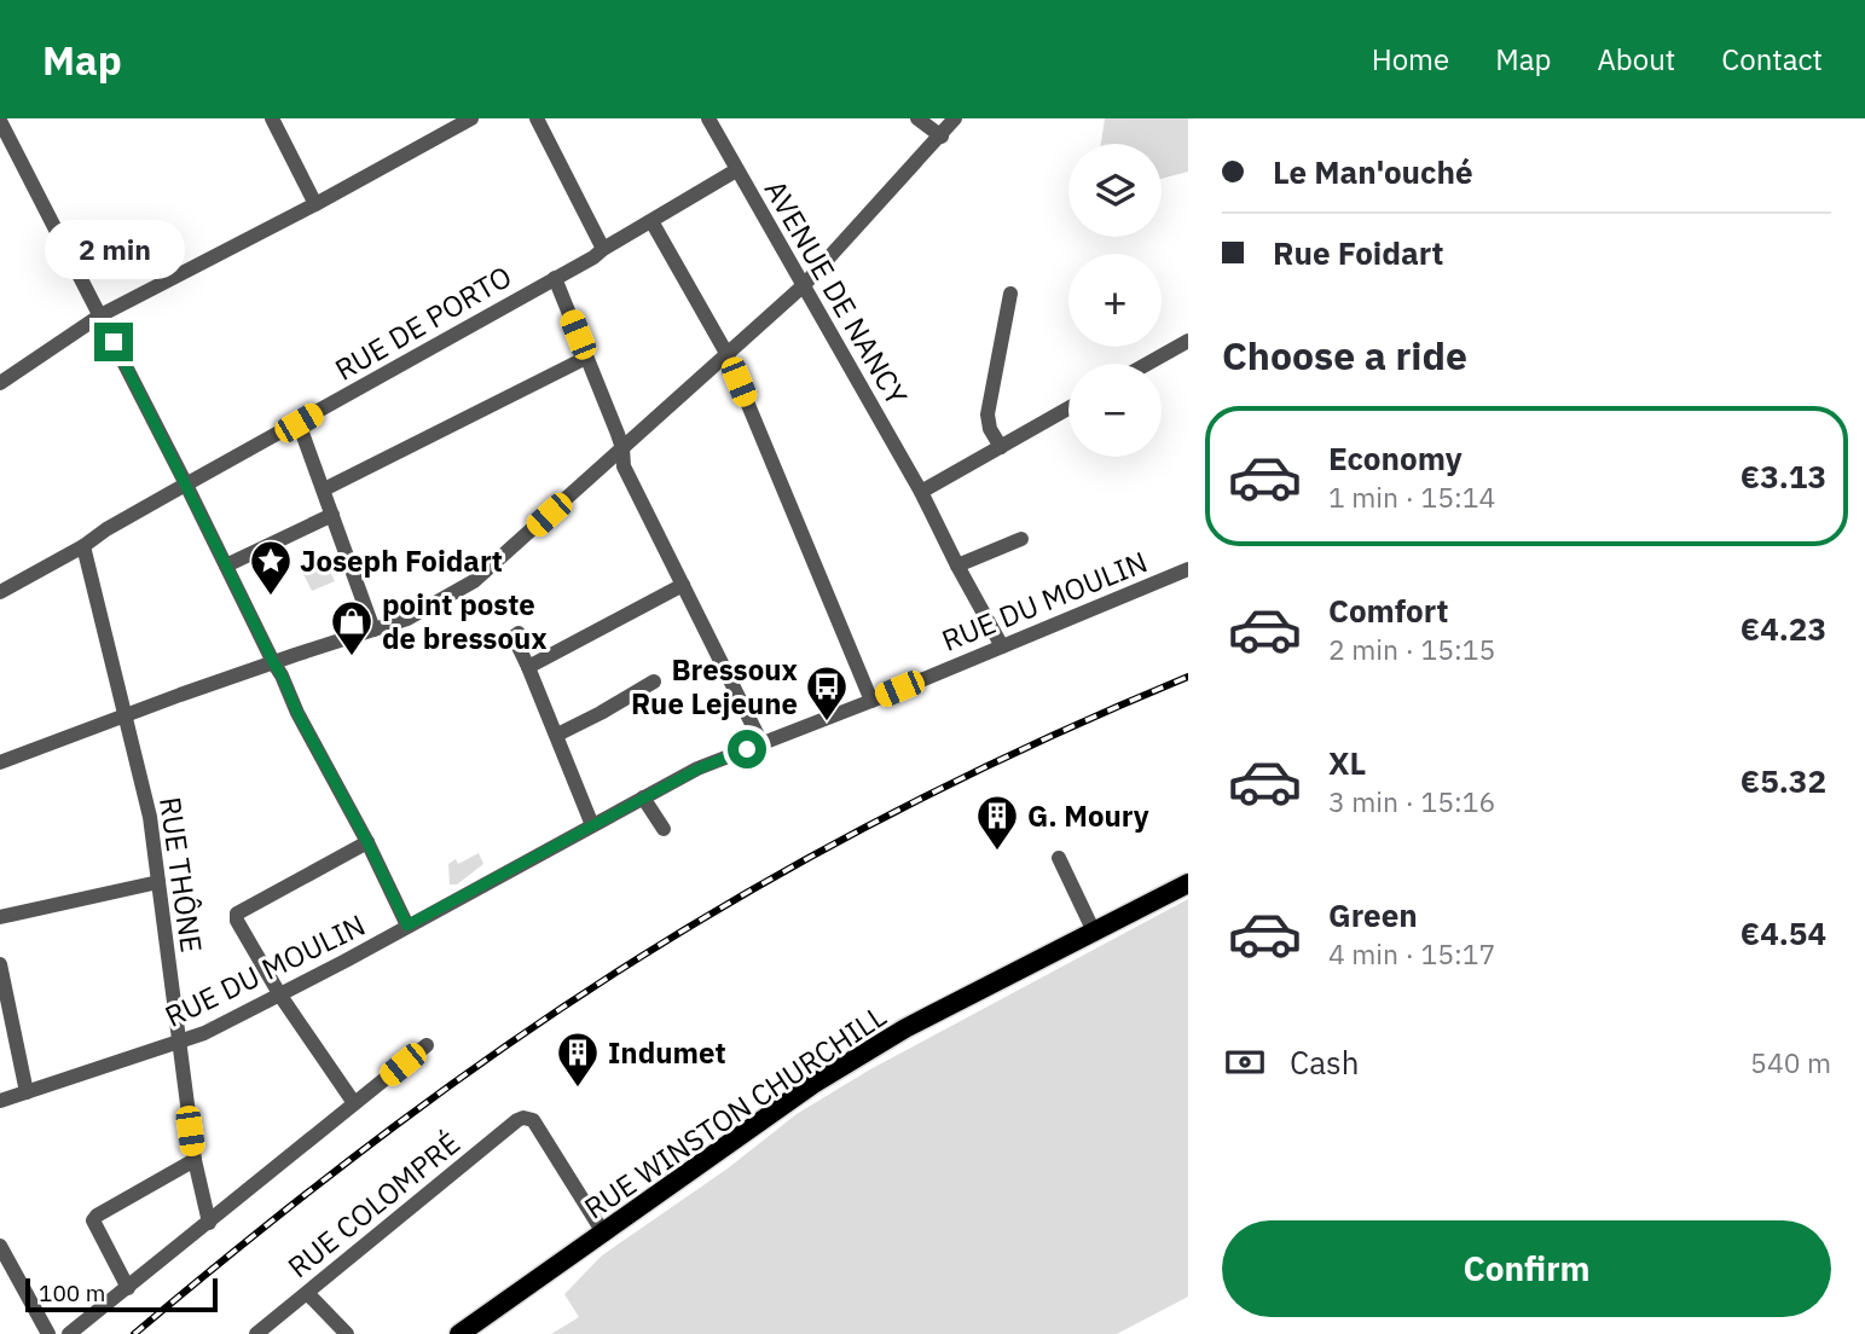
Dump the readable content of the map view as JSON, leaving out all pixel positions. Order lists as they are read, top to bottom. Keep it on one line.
{"streets":{"main road":["RUE WINSTON CHURCHILL"],"street":["AVENUE DE NANCY","RUE DE PORTO","RUE DU MOULIN","RUE THÔNE","RUE COLOMPRÉ"]},"crossings":[["AVENUE DE NANCY","RUE DE PORTO"],["AVENUE DE NANCY","RUE DU MOULIN"],["RUE DE PORTO","RUE THÔNE"],["RUE DU MOULIN","RUE THÔNE"],["RUE WINSTON CHURCHILL","RUE COLOMPRÉ"]],"places":{"place":["Joseph Foidart"],"shop":["point poste de bressoux"],"bus stop":["Bressoux Rue Lejeune"],"building":["G. Moury","Indumet"]},"scale_bar":"100 m","page":{"header":"Map","nav":["Home","Map","About","Contact"],"banner":["Le Man'ouché","Rue Foidart"],"map_buttons":["+","−"],"bubble":"2 min","heading":"Choose a ride","list":[{"name":"Economy","note":"1 min · 15:14","value":"€3.13"},{"name":"Comfort","note":"2 min · 15:15","value":"€4.23"},{"name":"XL","note":"3 min · 15:16","value":"€5.32"},{"name":"Green","note":"4 min · 15:17","value":"€4.54"}],"pay":["Cash","540 m"],"buttons":"Confirm","scale":"100 m"}}
